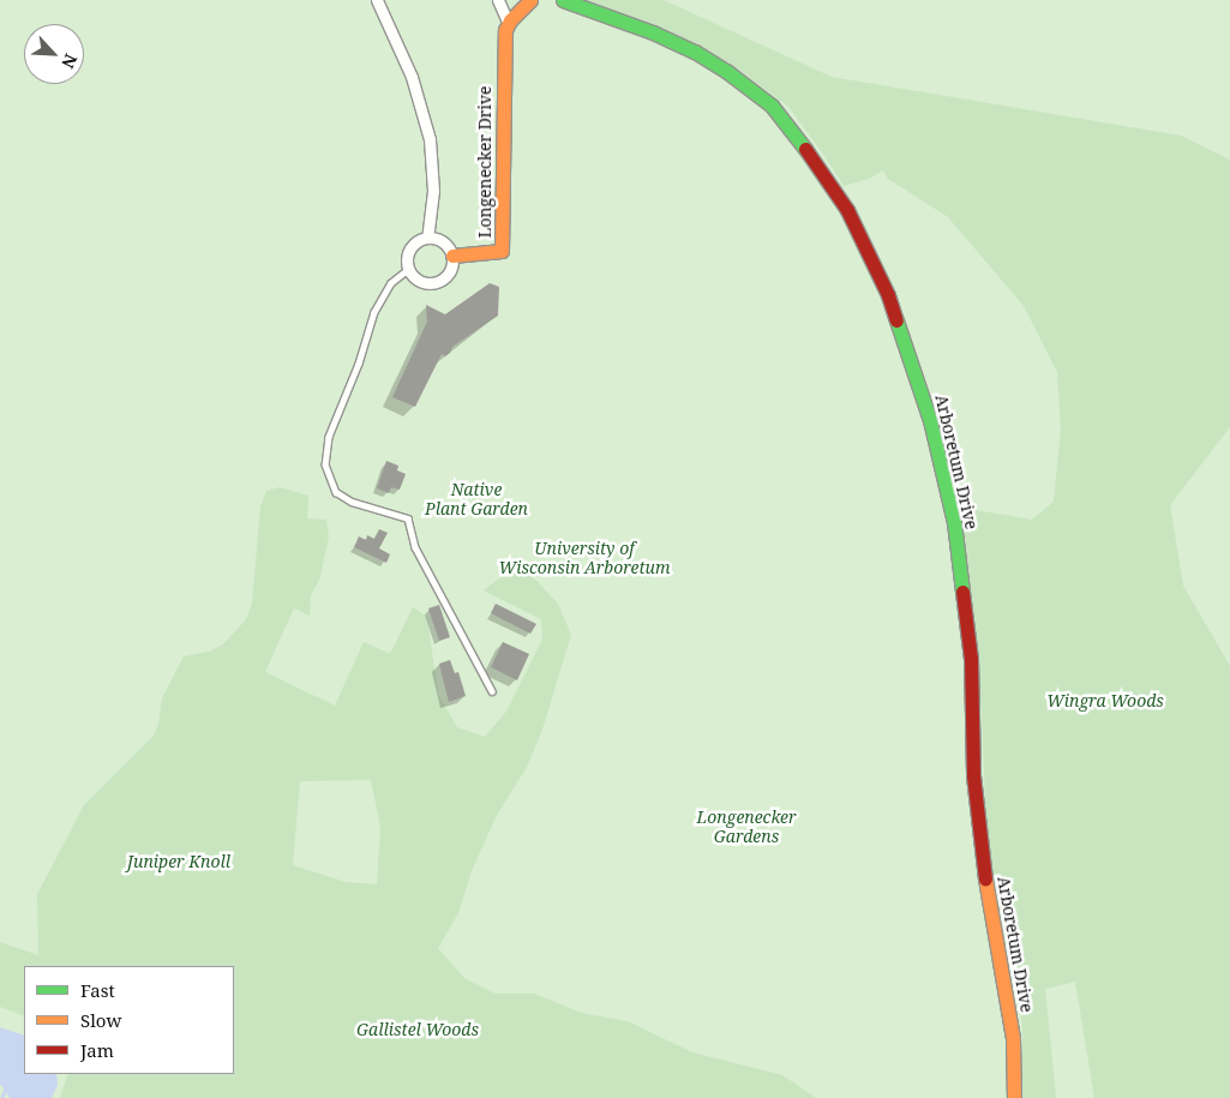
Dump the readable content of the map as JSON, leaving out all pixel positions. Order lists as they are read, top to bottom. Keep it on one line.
{"streets":{"street":["Longenecker Drive","Arboretum Drive"]},"parks":["Native Plant Garden","University of Wisconsin Arboretum","Wingra Woods","Longenecker Gardens","Juniper Knoll","Gallistel Woods"],"legend":["Fast","Slow","Jam"],"north":"bottom right"}
